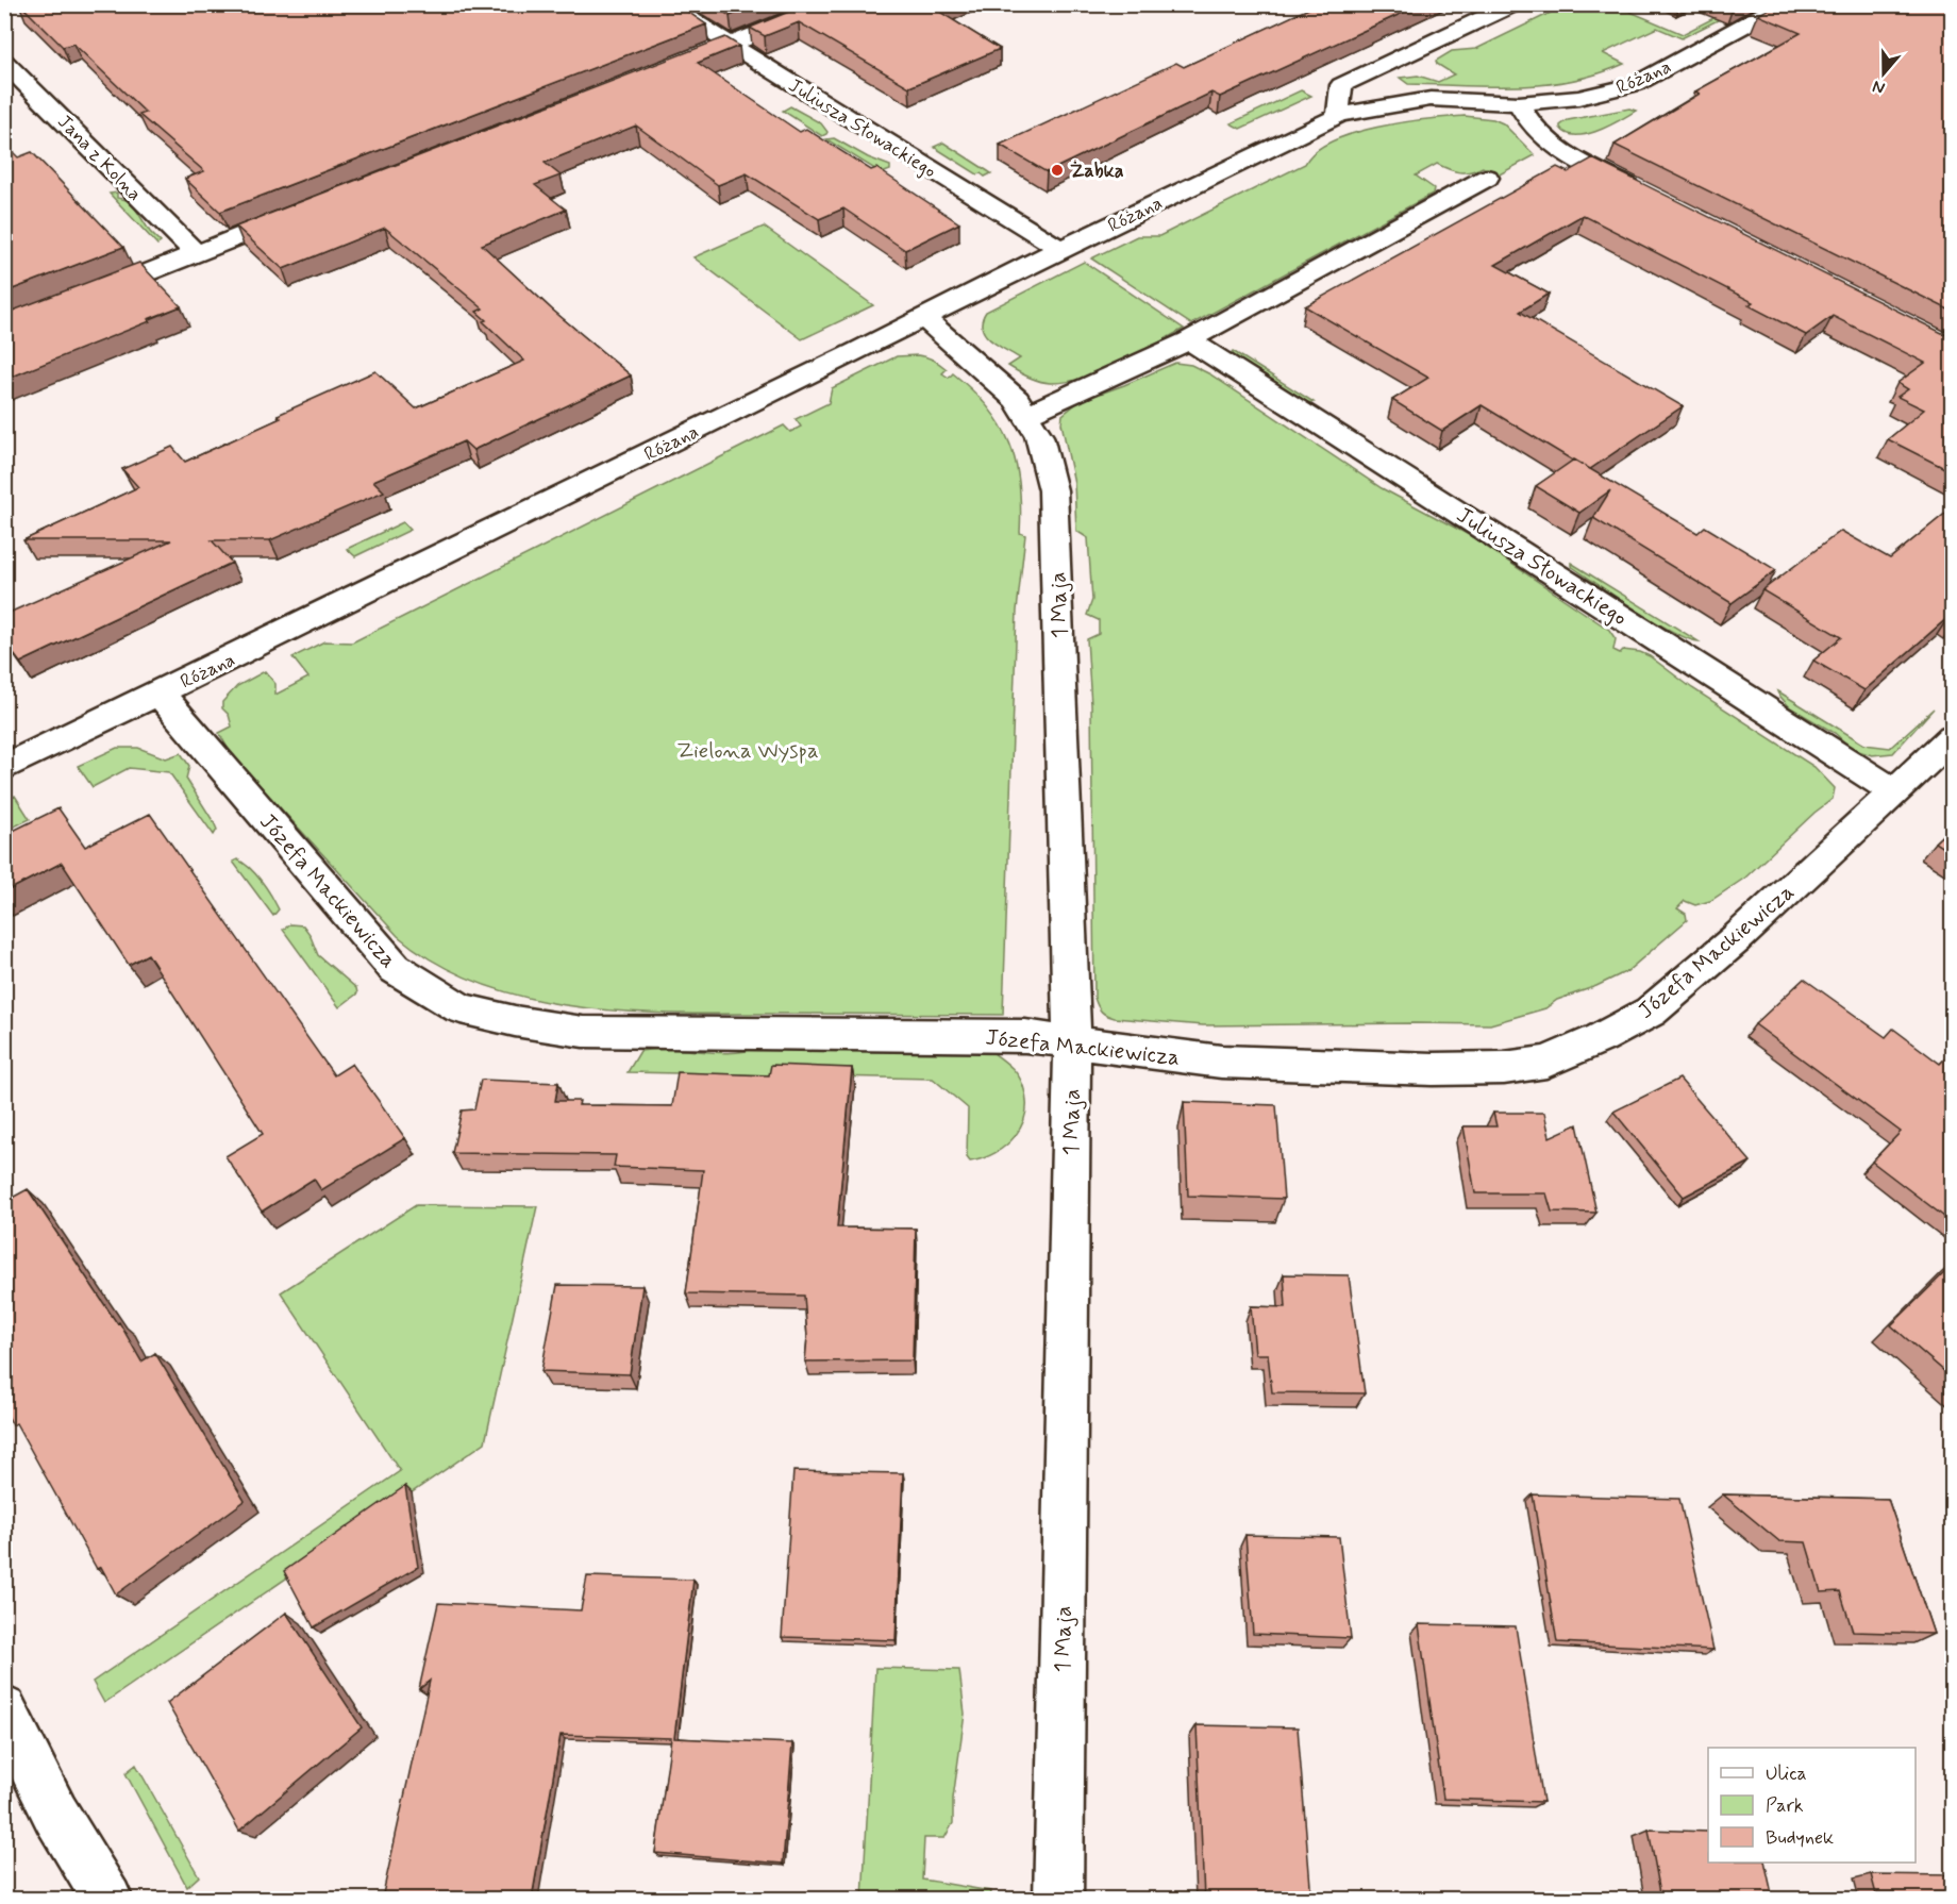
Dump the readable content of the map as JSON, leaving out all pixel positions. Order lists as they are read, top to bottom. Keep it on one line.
{"streets":{"street":["Różana","Juliusza Słowackiego","Jana z Kolna","1 Maja","Józefa Mackiewicza"]},"crossings":[["Różana","Juliusza Słowackiego"],["Różana","1 Maja"],["Różana","Józefa Mackiewicza"],["Juliusza Słowackiego","Józefa Mackiewicza"],["1 Maja","Józefa Mackiewicza"]],"parks":["Zielona Wyspa"],"places":["Żabka"],"legend":["Ulica","Park","Budynek"],"north":"bottom"}
